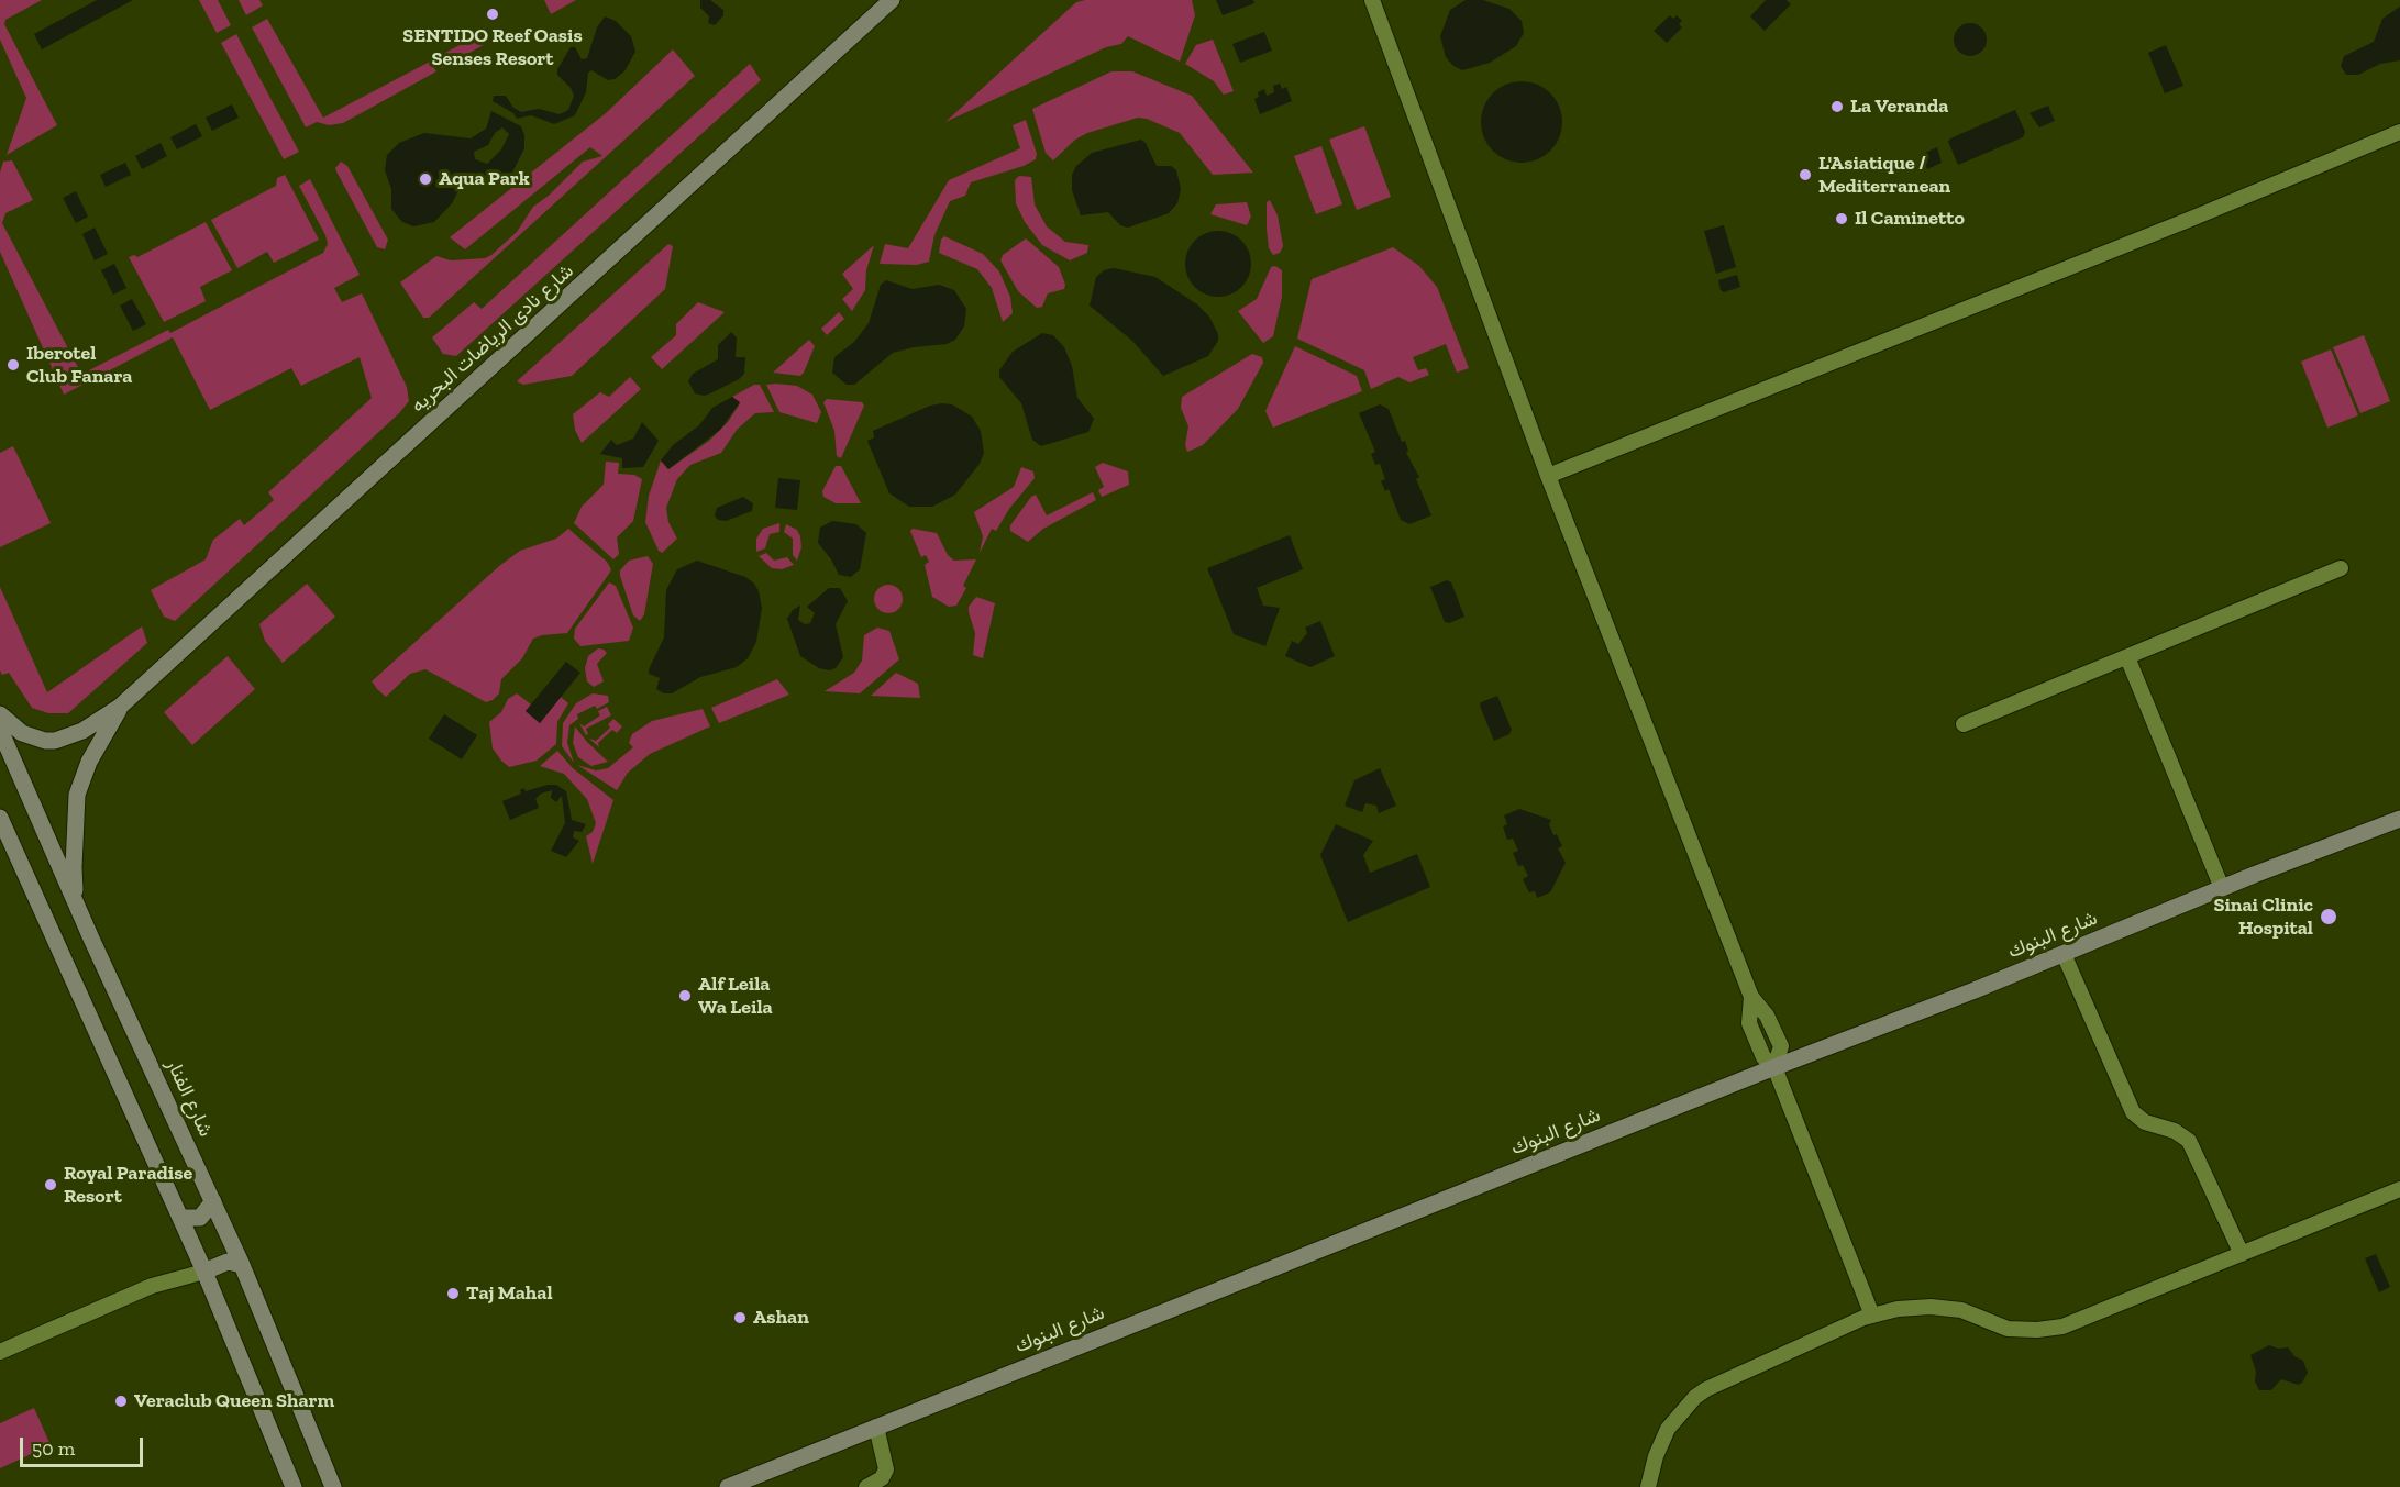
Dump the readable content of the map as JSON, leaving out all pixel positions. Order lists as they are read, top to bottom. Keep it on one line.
{"streets":{"main road":["شارع نادى الرياضات البحريه","شارع البنوك","شارع الفنار"]},"crossings":[["شارع نادى الرياضات البحريه","شارع الفنار"]],"places":["SENTIDO Reef Oasis Senses Resort","La Veranda","L'Asiatique / Mediterranean","Aqua Park","Il Caminetto","Iberotel Club Fanara","Sinai Clinic Hospital","Alf Leila Wa Leila","Royal Paradise Resort","Taj Mahal","Ashan","Veraclub Queen Sharm"],"scale_bar":"50 m"}
